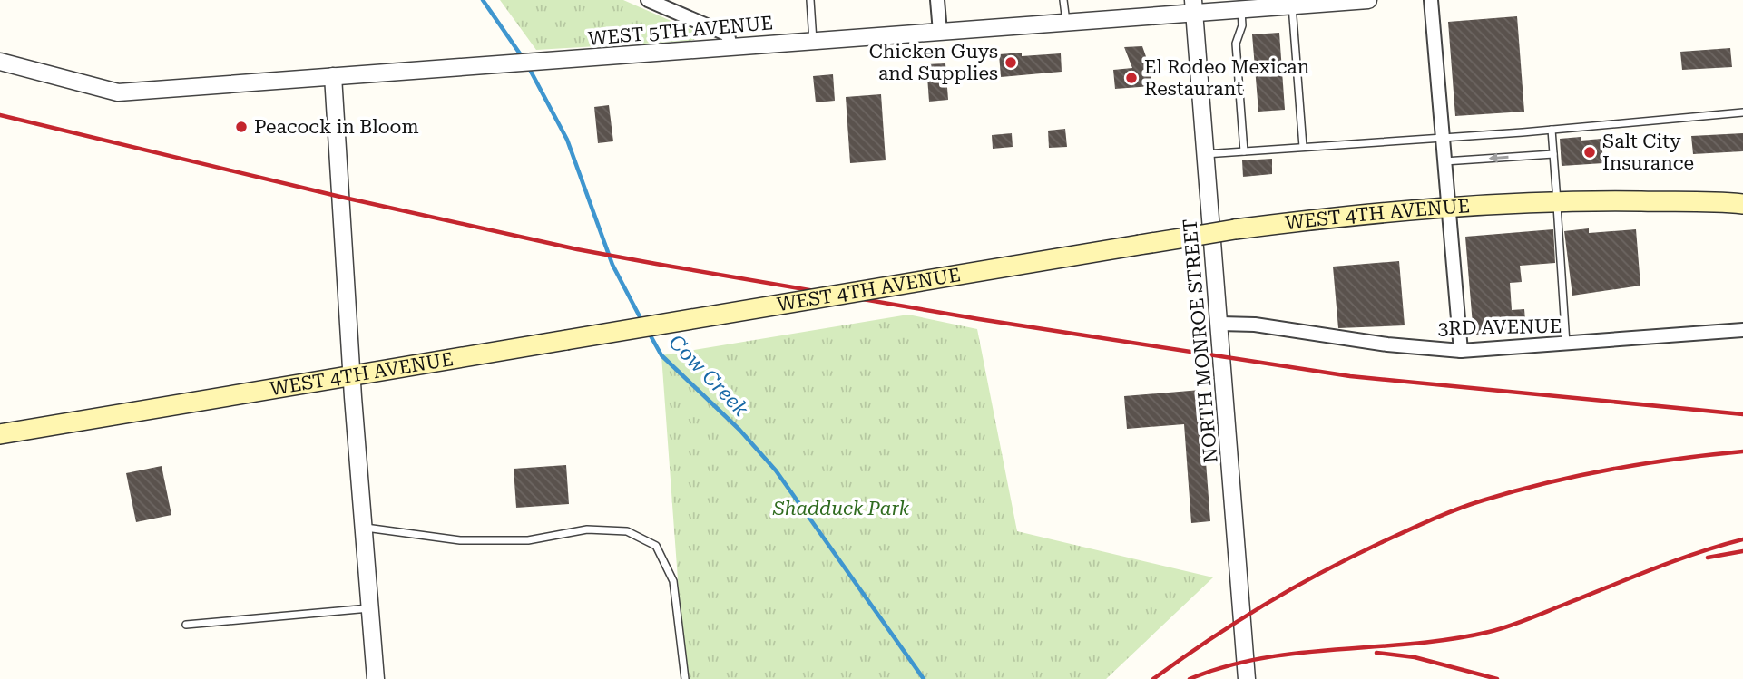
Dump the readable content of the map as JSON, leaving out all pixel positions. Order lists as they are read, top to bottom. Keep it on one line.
{"streets":{"main road":["WEST 4TH AVENUE"],"street":["WEST 5TH AVENUE","3RD AVENUE","NORTH MONROE STREET"]},"crossings":[["WEST 5TH AVENUE","NORTH MONROE STREET"],["3RD AVENUE","NORTH MONROE STREET"]],"water":["Cow Creek"],"parks":["Shadduck Park"],"places":["Chicken Guys and Supplies","El Rodeo Mexican Restaurant","Peacock in Bloom","Salt City Insurance"]}
